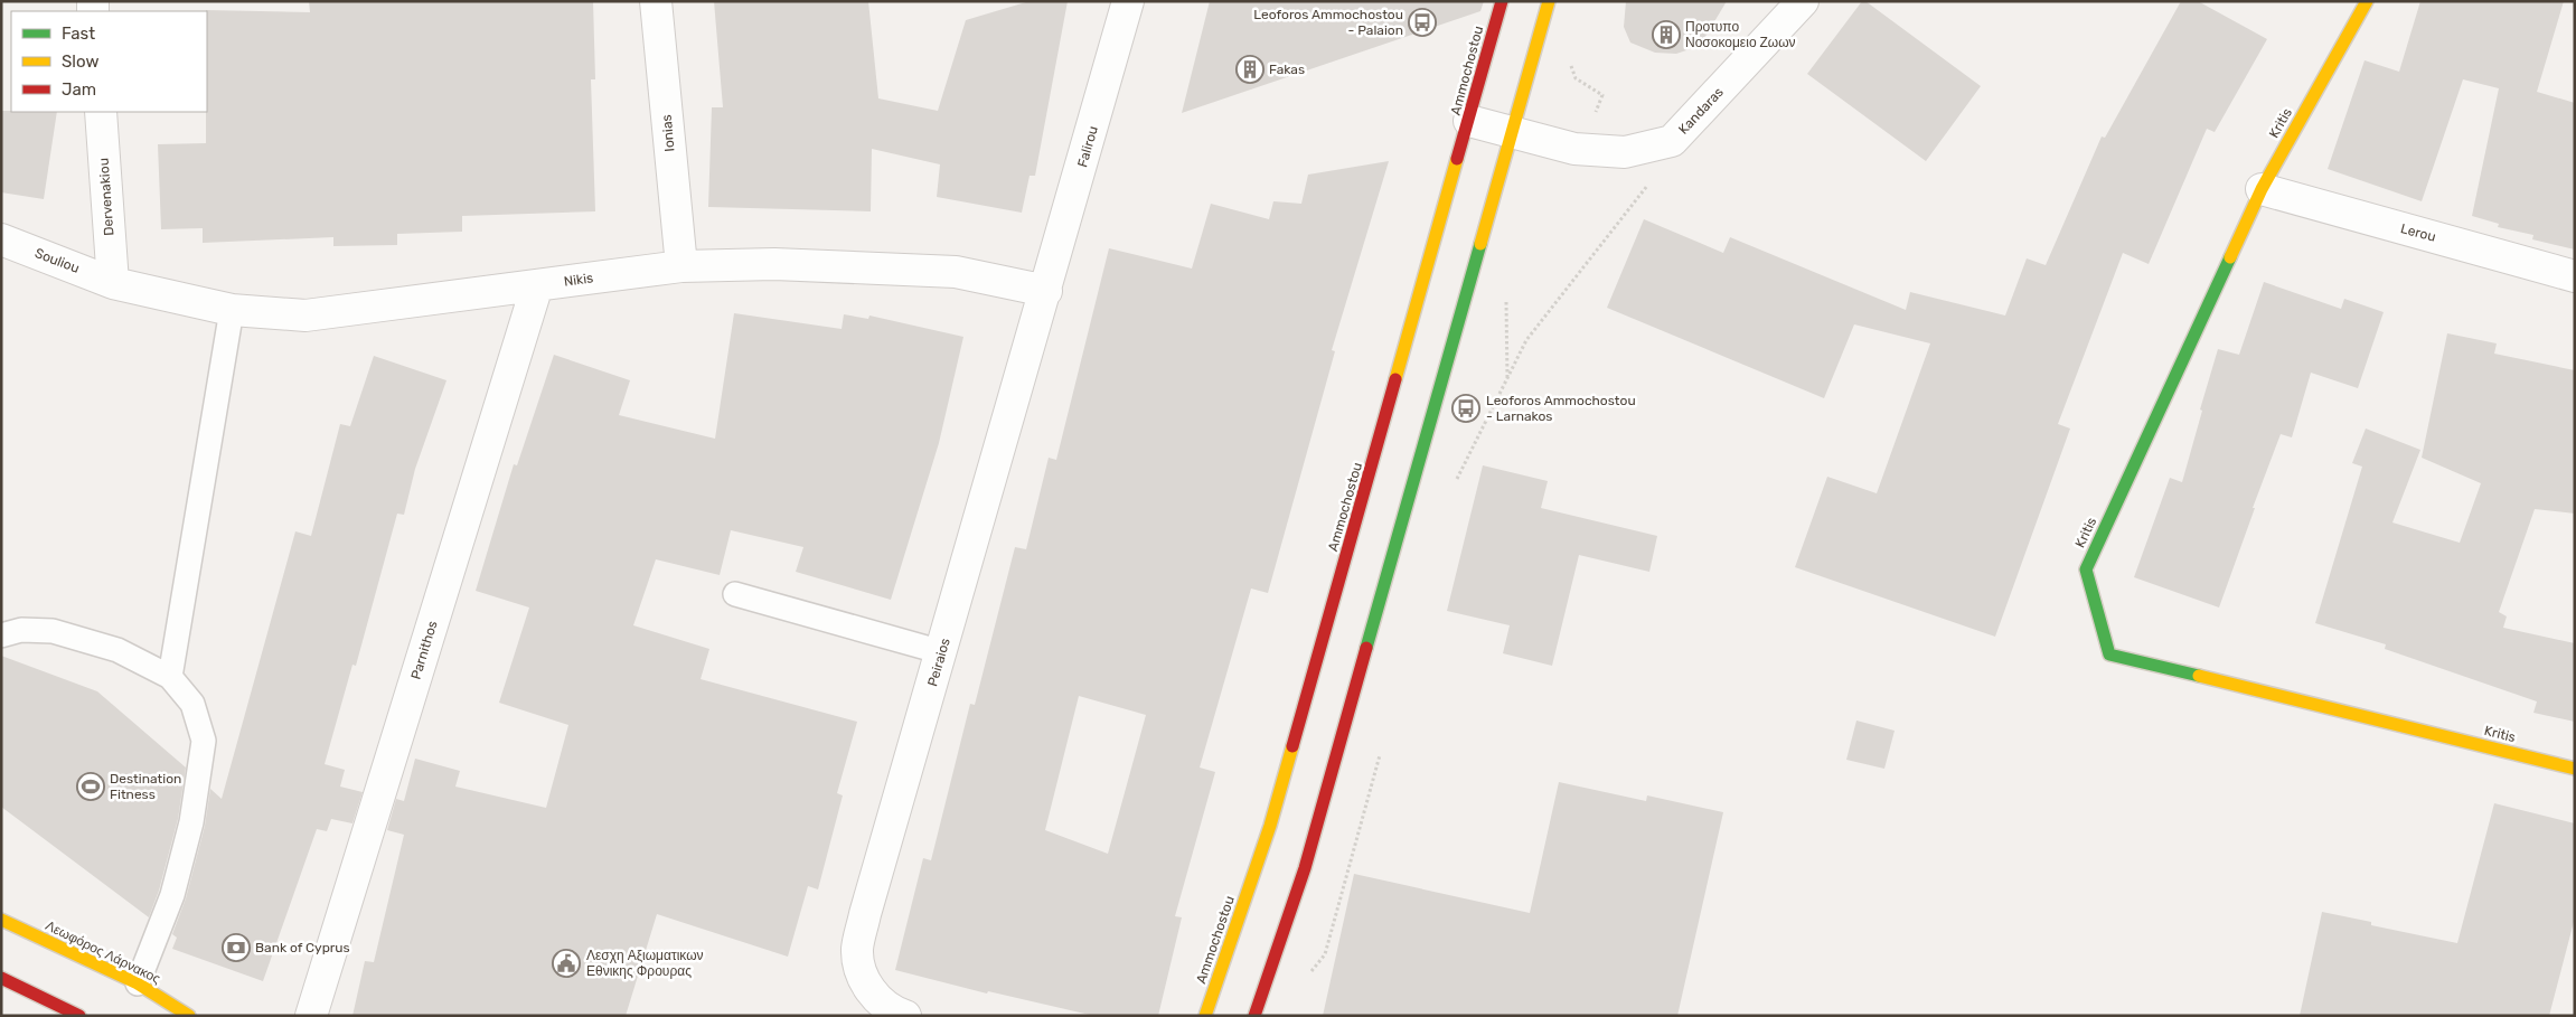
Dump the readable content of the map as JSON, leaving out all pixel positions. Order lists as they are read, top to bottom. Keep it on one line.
{"streets":{"main road":["Ammochostou","Kritis","Λεωφόρος Λάρνακος"],"street":["Kandaras","Ionias","Falirou","Dervenakiou","Lerou","Souliou","Nikis","Parnithos","Peiraios"]},"crossings":[["Ammochostou","Kandaras"],["Kritis","Lerou"],["Ionias","Nikis"],["Falirou","Nikis"],["Falirou","Peiraios"],["Dervenakiou","Souliou"],["Dervenakiou","Nikis"],["Souliou","Nikis"],["Nikis","Parnithos"],["Nikis","Peiraios"]],"places":{"bus stop":["Leoforos Ammochostou - Palaion","Leoforos Ammochostou - Larnakos"],"building":["Προτυπο Νοσοκομειο Ζωων","Fakas"],"sports":["Destination Fitness"],"bank":["Bank of Cyprus"],"public building":["Λεσχη Αξιωματικων Εθνικης Φρουρας"]},"legend":["Fast","Slow","Jam"]}
